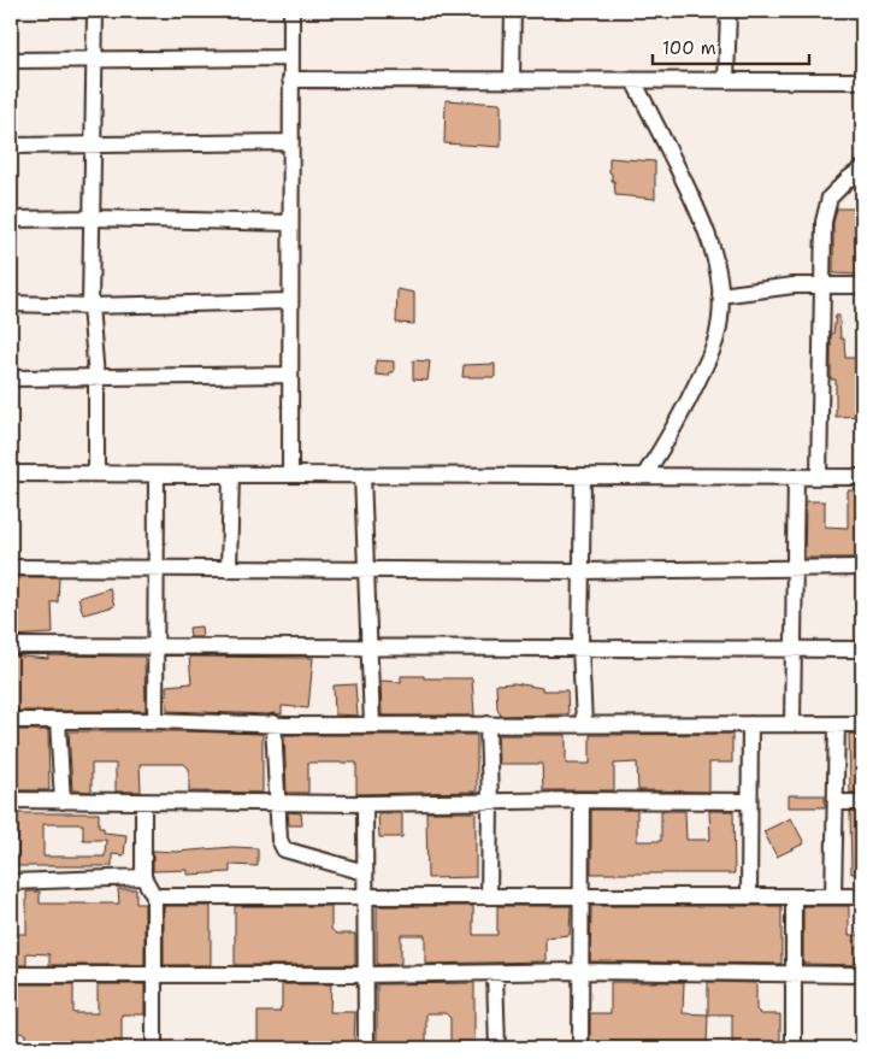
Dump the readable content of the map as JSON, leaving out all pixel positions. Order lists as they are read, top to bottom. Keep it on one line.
{"scale_bar":"100 m"}
